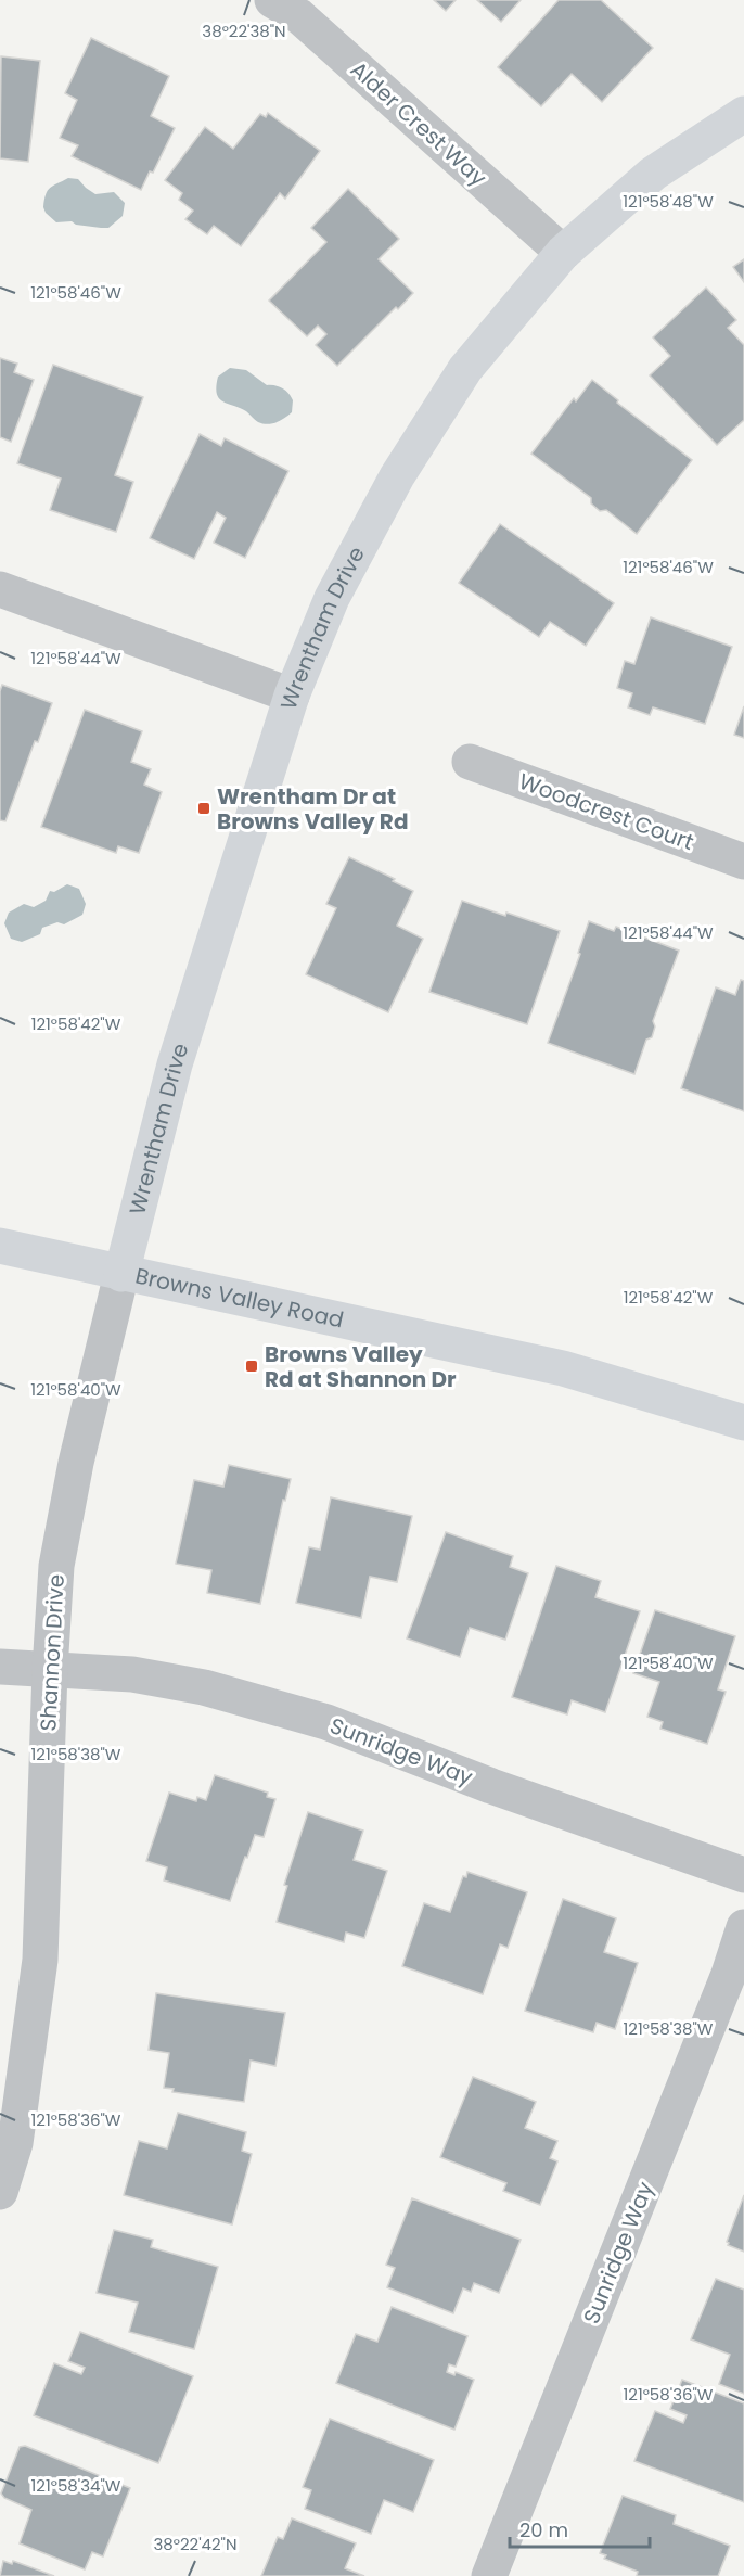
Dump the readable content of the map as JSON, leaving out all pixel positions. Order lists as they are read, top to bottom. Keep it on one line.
{"streets":{"street":["Alder Crest Way","Wrentham Drive","Woodcrest Court","Browns Valley Road","Shannon Drive","Sunridge Way"]},"crossings":[["Alder Crest Way","Wrentham Drive"],["Wrentham Drive","Browns Valley Road"],["Wrentham Drive","Shannon Drive"],["Browns Valley Road","Shannon Drive"],["Shannon Drive","Sunridge Way"]],"places":{"transit":["Wrentham Dr at Browns Valley Rd","Browns Valley Rd at Shannon Dr"]},"scale_bar":"20 m","coordinates":["38°22'38\"N","121°58'48\"W","121°58'46\"W","121°58'44\"W","121°58'42\"W","121°58'40\"W","121°58'38\"W","121°58'36\"W","121°58'34\"W","38°22'42\"N"]}
